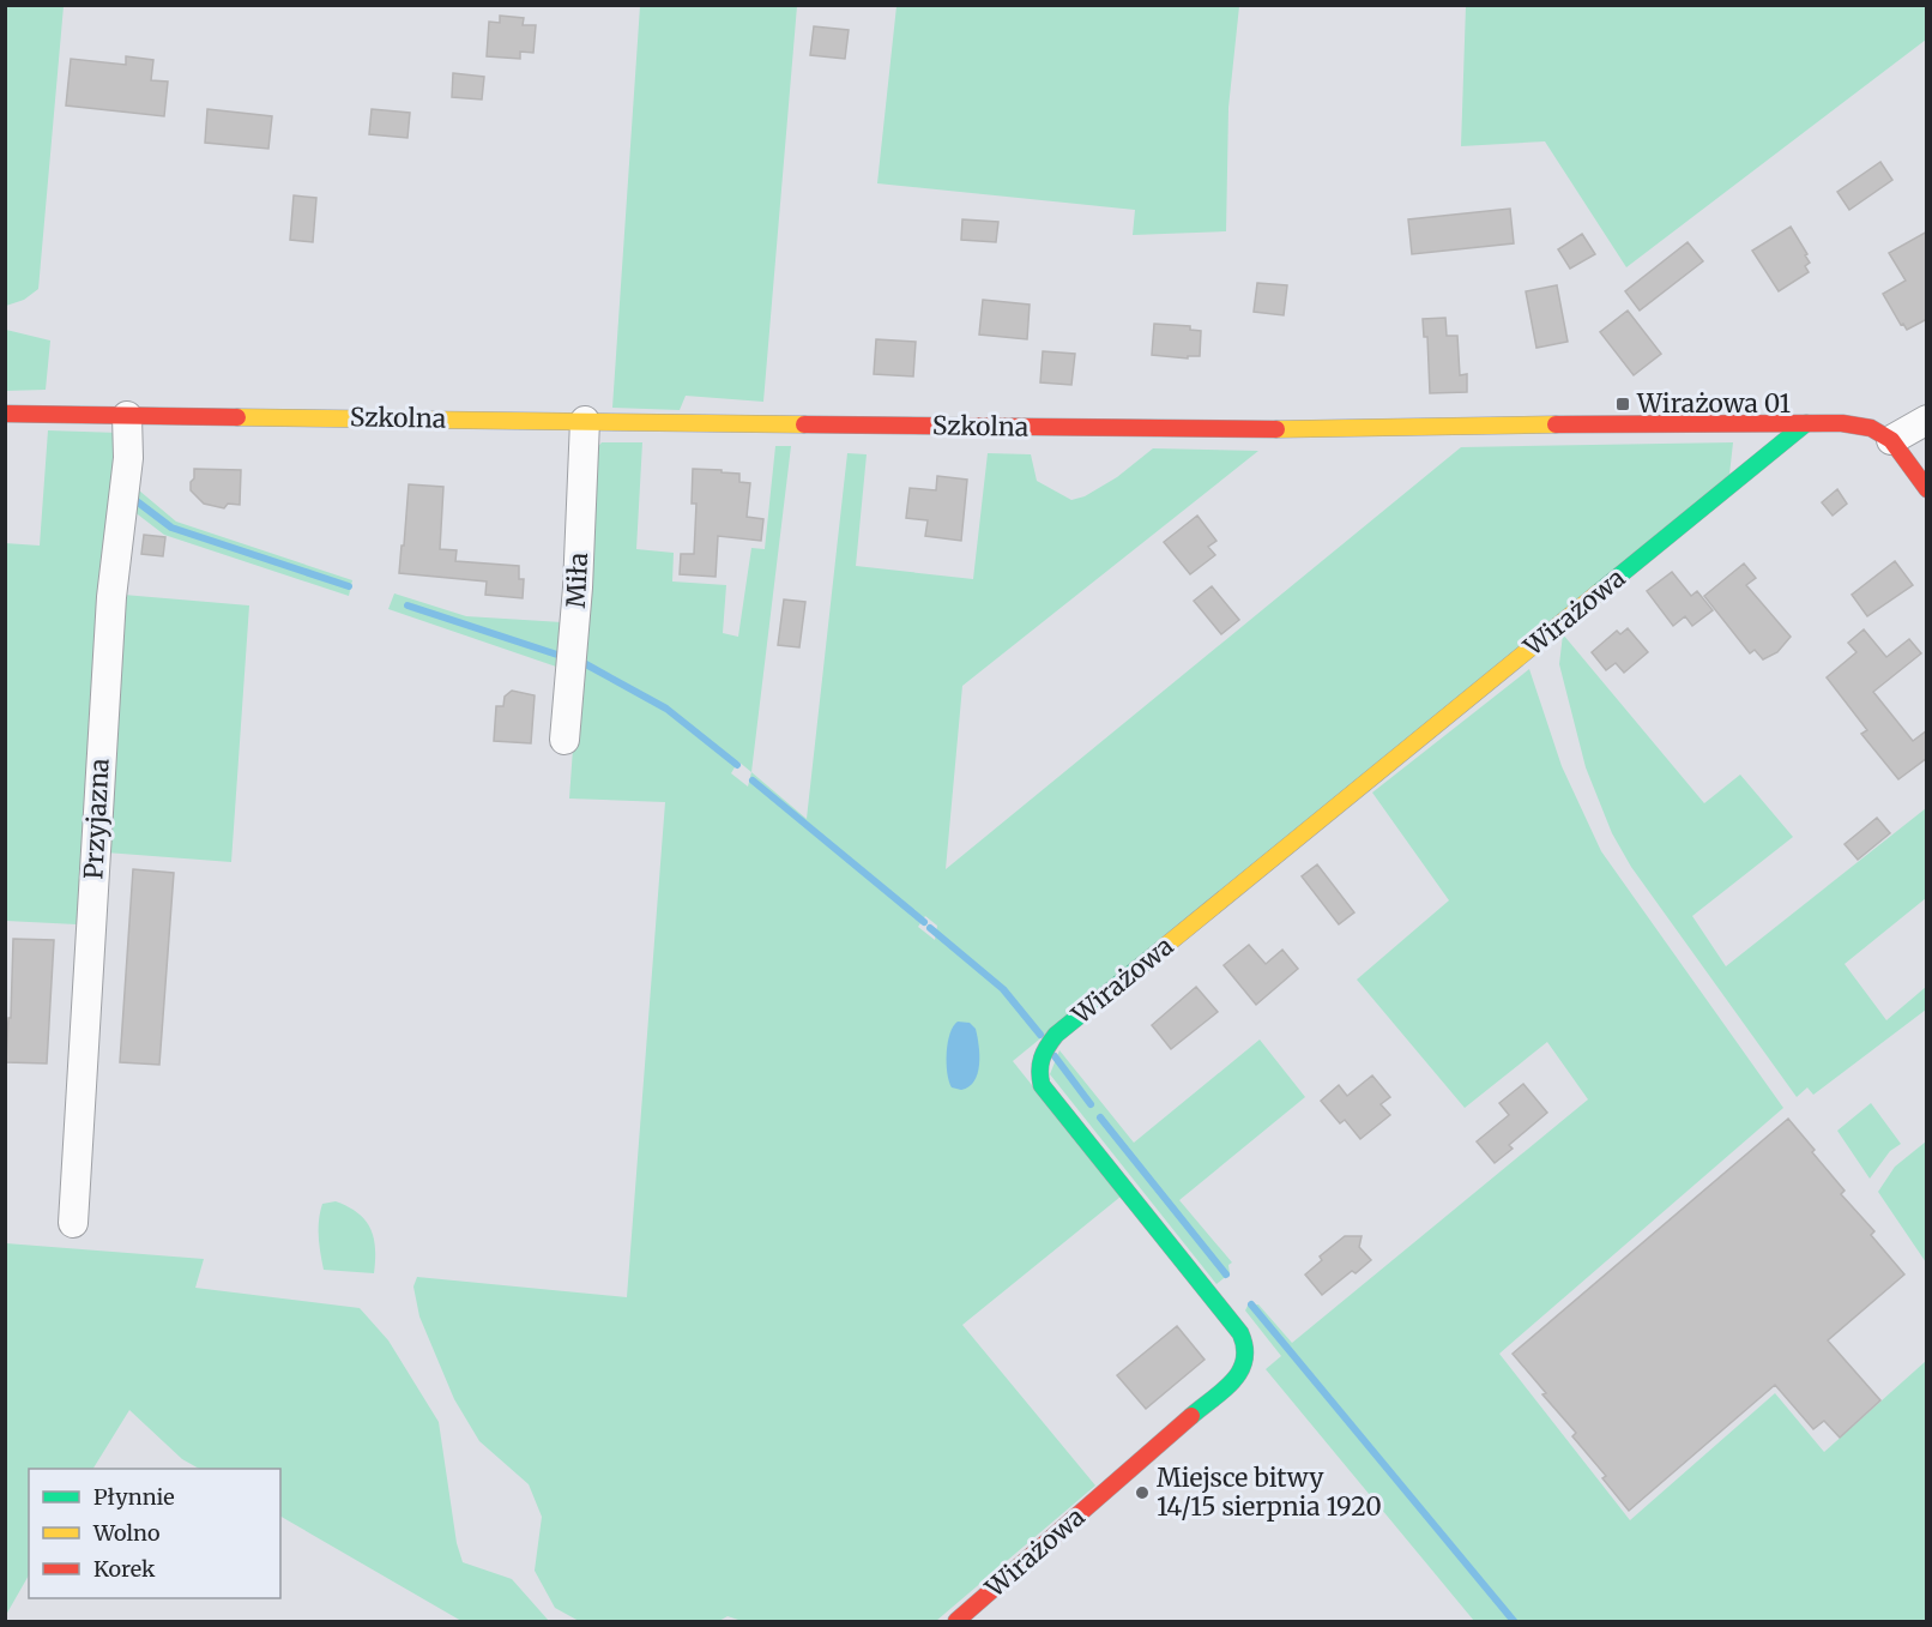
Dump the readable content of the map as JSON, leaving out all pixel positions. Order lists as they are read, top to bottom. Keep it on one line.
{"streets":{"street":["Szkolna","Miła","Wirażowa","Przyjazna"]},"crossings":[["Szkolna","Miła"],["Szkolna","Wirażowa"],["Szkolna","Przyjazna"]],"places":{"transit":["Wirażowa 01"],"other":["Miejsce bitwy 14/15 sierpnia 1920"]},"legend":["Płynnie","Wolno","Korek"]}
